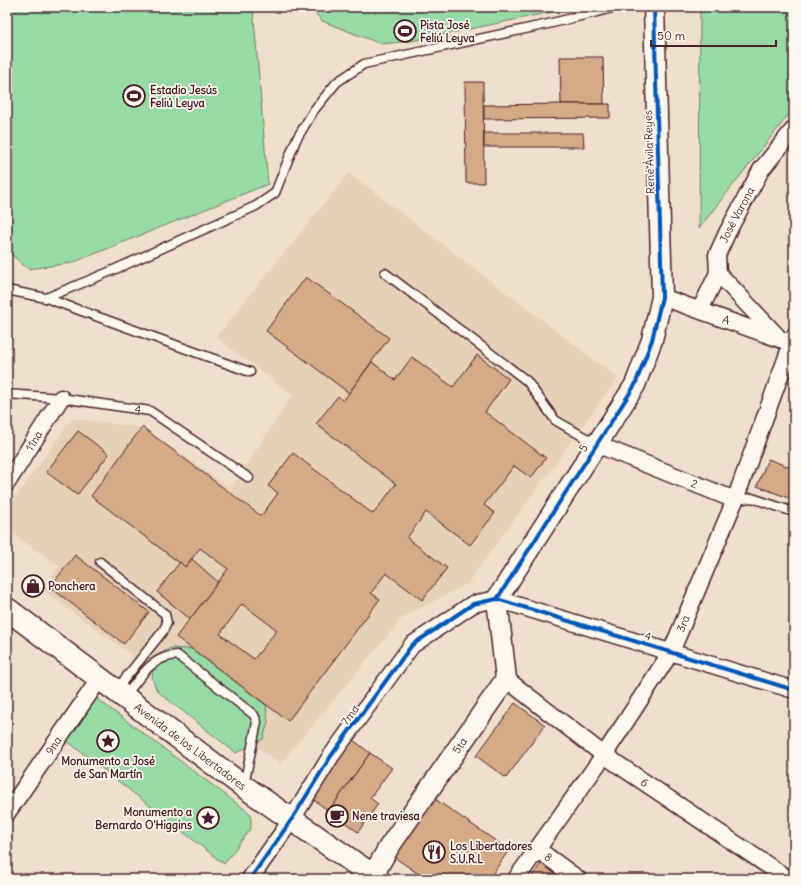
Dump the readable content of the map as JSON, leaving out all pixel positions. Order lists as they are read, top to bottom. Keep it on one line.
{"streets":{"main road":["Avenida de los Libertadores"],"street":["René Ávila Reyes","José Varona","A","4","11na","5","2","3ra","7ma","9na","5ta","6","8"]},"crossings":[["René Ávila Reyes","A"],["René Ávila Reyes","5"],["José Varona","A"],["A","5"],["A","3ra"],["4","11na"],["4","5"],["4","3ra"],["4","7ma"],["5","2"],["5","7ma"],["2","3ra"],["3ra","6"],["3ra","8"],["7ma","Avenida de los Libertadores"],["9na","Avenida de los Libertadores"],["5ta","Avenida de los Libertadores"],["5ta","6"]],"places":{"sports":["Pista José Feliú Leyva","Estadio Jesús Feliú Leyva"],"shop":["Ponchera"],"place":["Monumento a José de San Martín","Monumento a Bernardo O'Higgins"],"cafe":["Nene traviesa"],"restaurant":["Los Libertadores S.U.R.L"]},"scale_bar":"50 m"}
